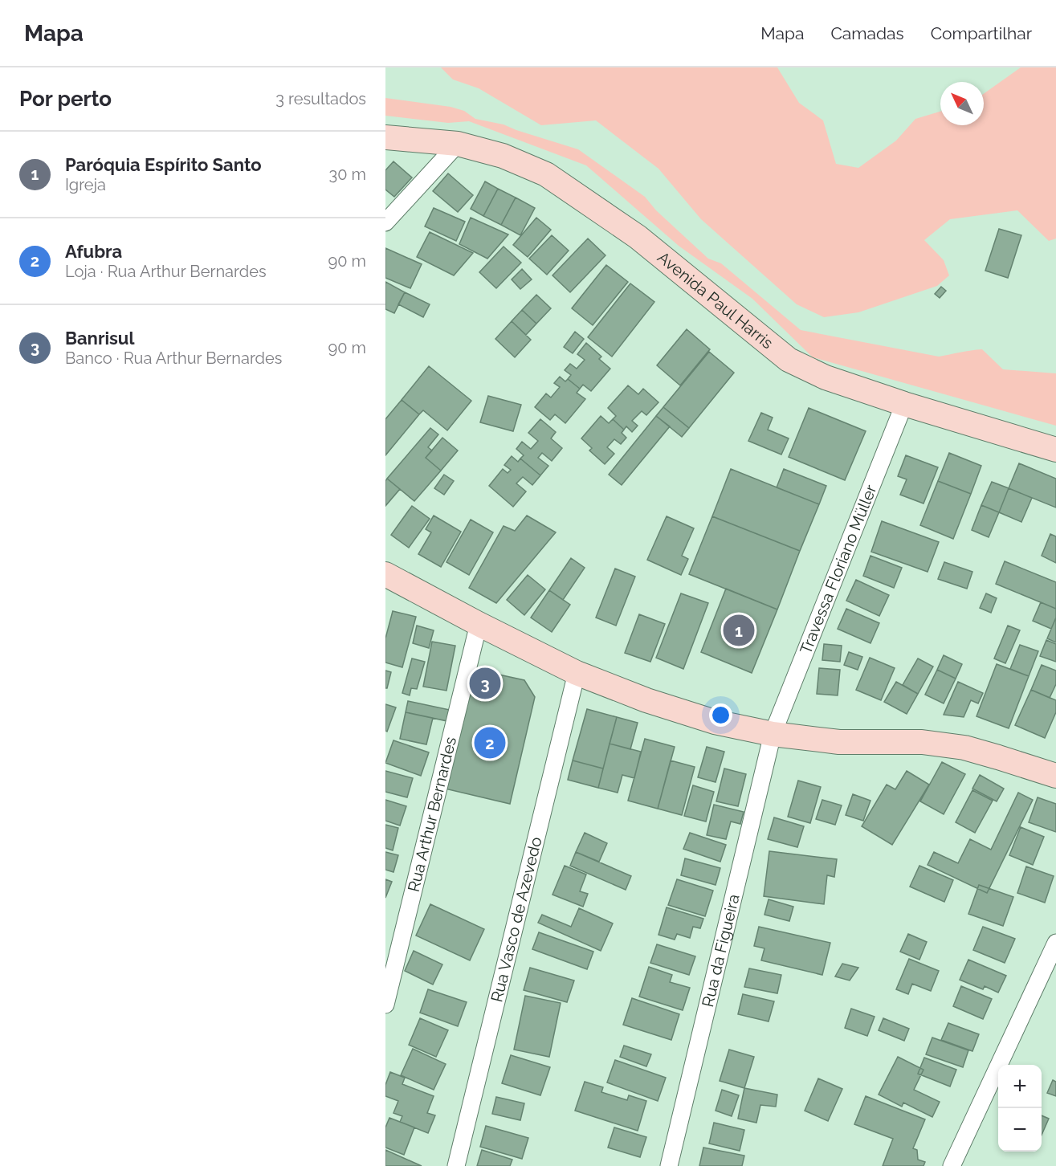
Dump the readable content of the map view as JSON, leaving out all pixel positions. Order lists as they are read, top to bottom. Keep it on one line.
{"streets":{"main road":["Avenida Paul Harris"],"street":["Travessa Floriano Müller","Rua Arthur Bernardes","Rua Vasco de Azevedo","Rua da Figueira"]},"crossings":[["Avenida Paul Harris","Travessa Floriano Müller"],["Travessa Floriano Müller","Rua da Figueira"]],"north":"top left","page":{"header":"Mapa","nav":["Mapa","Camadas","Compartilhar"],"heading":["Por perto","3 resultados"],"list":[{"mark":"1","name":"Paróquia Espírito Santo","note":"Igreja","value":"30 m"},{"mark":"2","name":"Afubra","note":"Loja · Rua Arthur Bernardes","value":"90 m"},{"mark":"3","name":"Banrisul","note":"Banco · Rua Arthur Bernardes","value":"90 m"}],"pins":["1","3","2"],"map_buttons":["+","−"]}}
